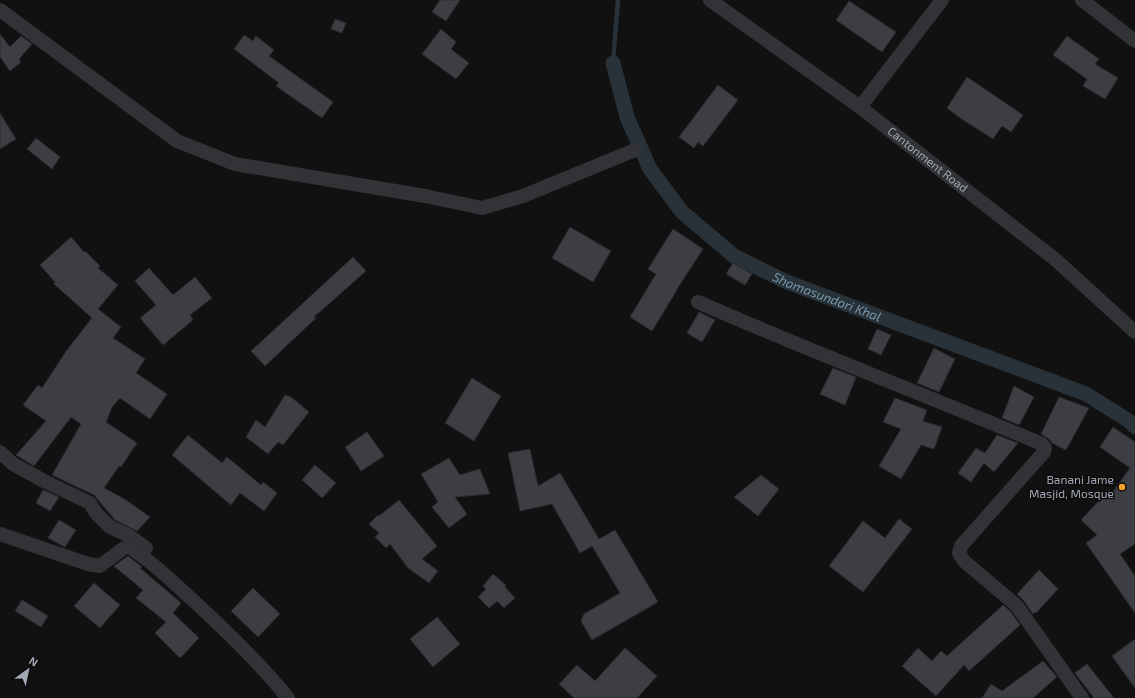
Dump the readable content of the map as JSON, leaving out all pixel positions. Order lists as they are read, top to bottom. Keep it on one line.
{"streets":{"street":["Cantonment Road"]},"water":["Shamasundori Khal"],"places":["Banani Jame Masjid, Mosque"],"north":"top right"}
